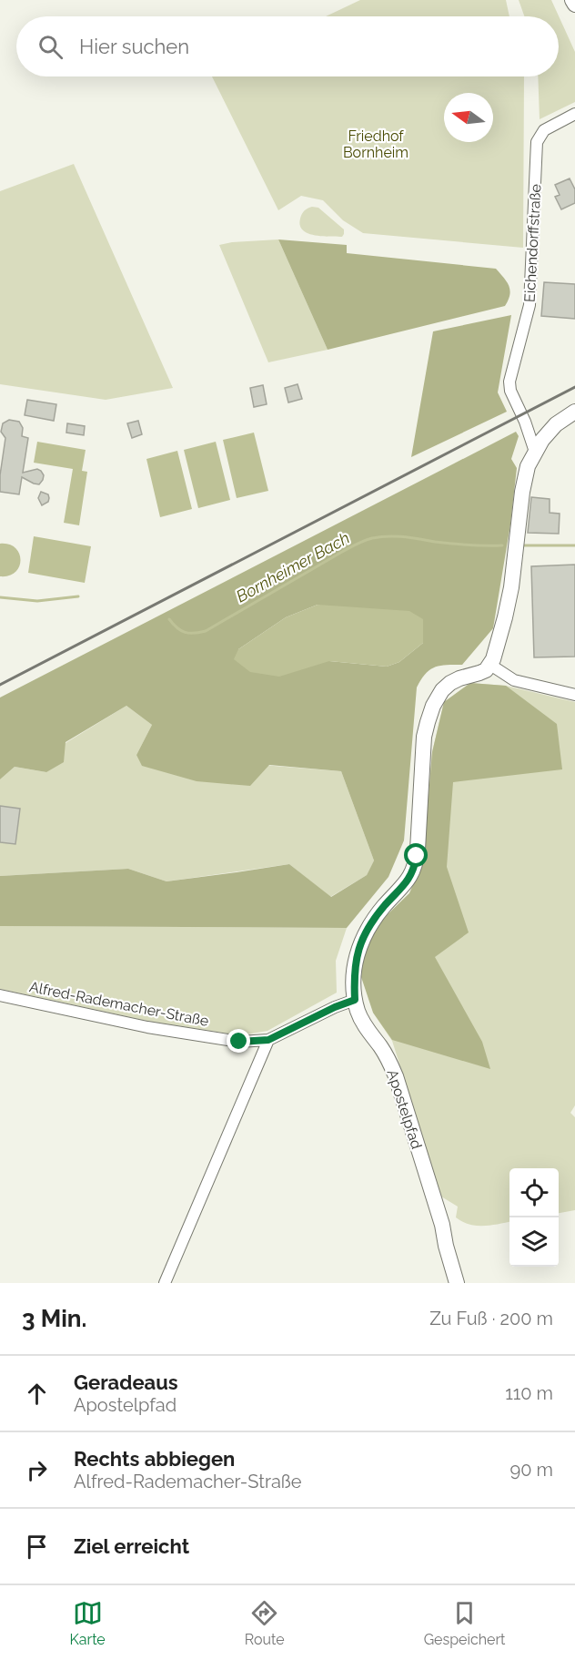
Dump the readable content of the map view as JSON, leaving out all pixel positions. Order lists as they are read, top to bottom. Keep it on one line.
{"streets":{"street":["Eichendorffstraße","Alfred-Rademacher-Straße","Apostelpfad"]},"crossings":[["Alfred-Rademacher-Straße","Apostelpfad"]],"water":["Bornheimer Bach"],"parks":["Friedhof Bornheim"],"north":"left","page":{"search":"Hier suchen","heading":["3 Min.","Zu Fuß · 200 m"],"list":[["Geradeaus","Apostelpfad","110 m"],["Rechts abbiegen","Alfred-Rademacher-Straße","90 m"],"Ziel erreicht"],"nav":["Karte","Route","Gespeichert"]}}
